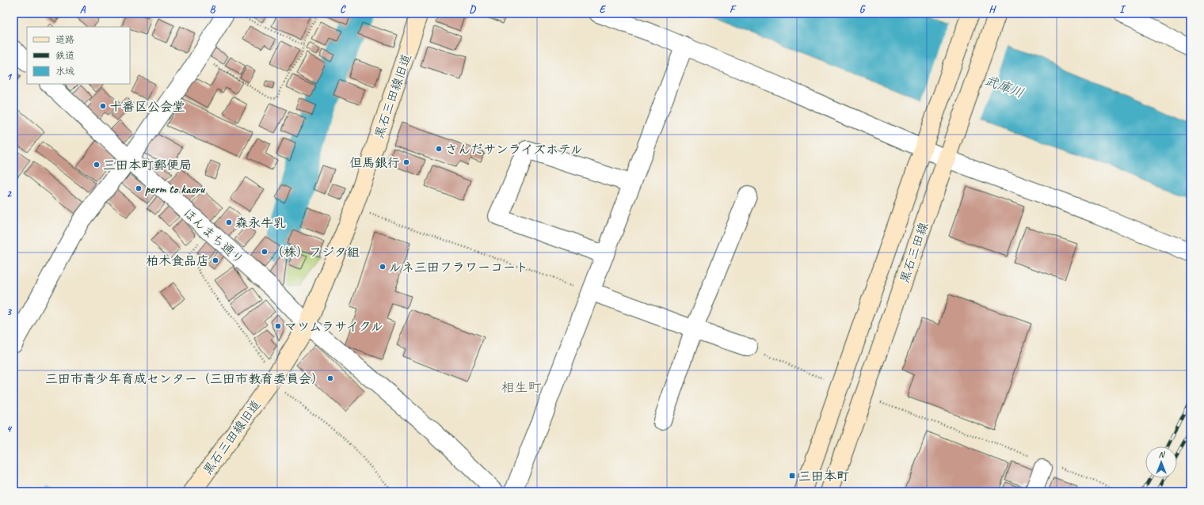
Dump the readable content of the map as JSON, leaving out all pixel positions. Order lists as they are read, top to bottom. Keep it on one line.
{"streets":{"main road":["黒石三田線旧道","黒石三田線"],"street":["ほんまち通り"]},"crossings":[["黒石三田線旧道","ほんまち通り"]],"districts":["相生町"],"water":["武庫川"],"places":{"other":["十番区公会堂","さんだサンライズホテル","但馬銀行","三田本町郵便局","perm to kaeru","森永牛乳","（株）フジタ組","柏木食品店","ルネ三田フラワーコート","マツムラサイクル","三田市青少年育成センター（三田市教育委員会）"],"transit":["三田本町"]},"legend":["道路","鉄道","水域"],"north":"top","grid":{"columns":["A","B","C","D","E","F","G","H","I"],"rows":["1","2","3","4"]}}
